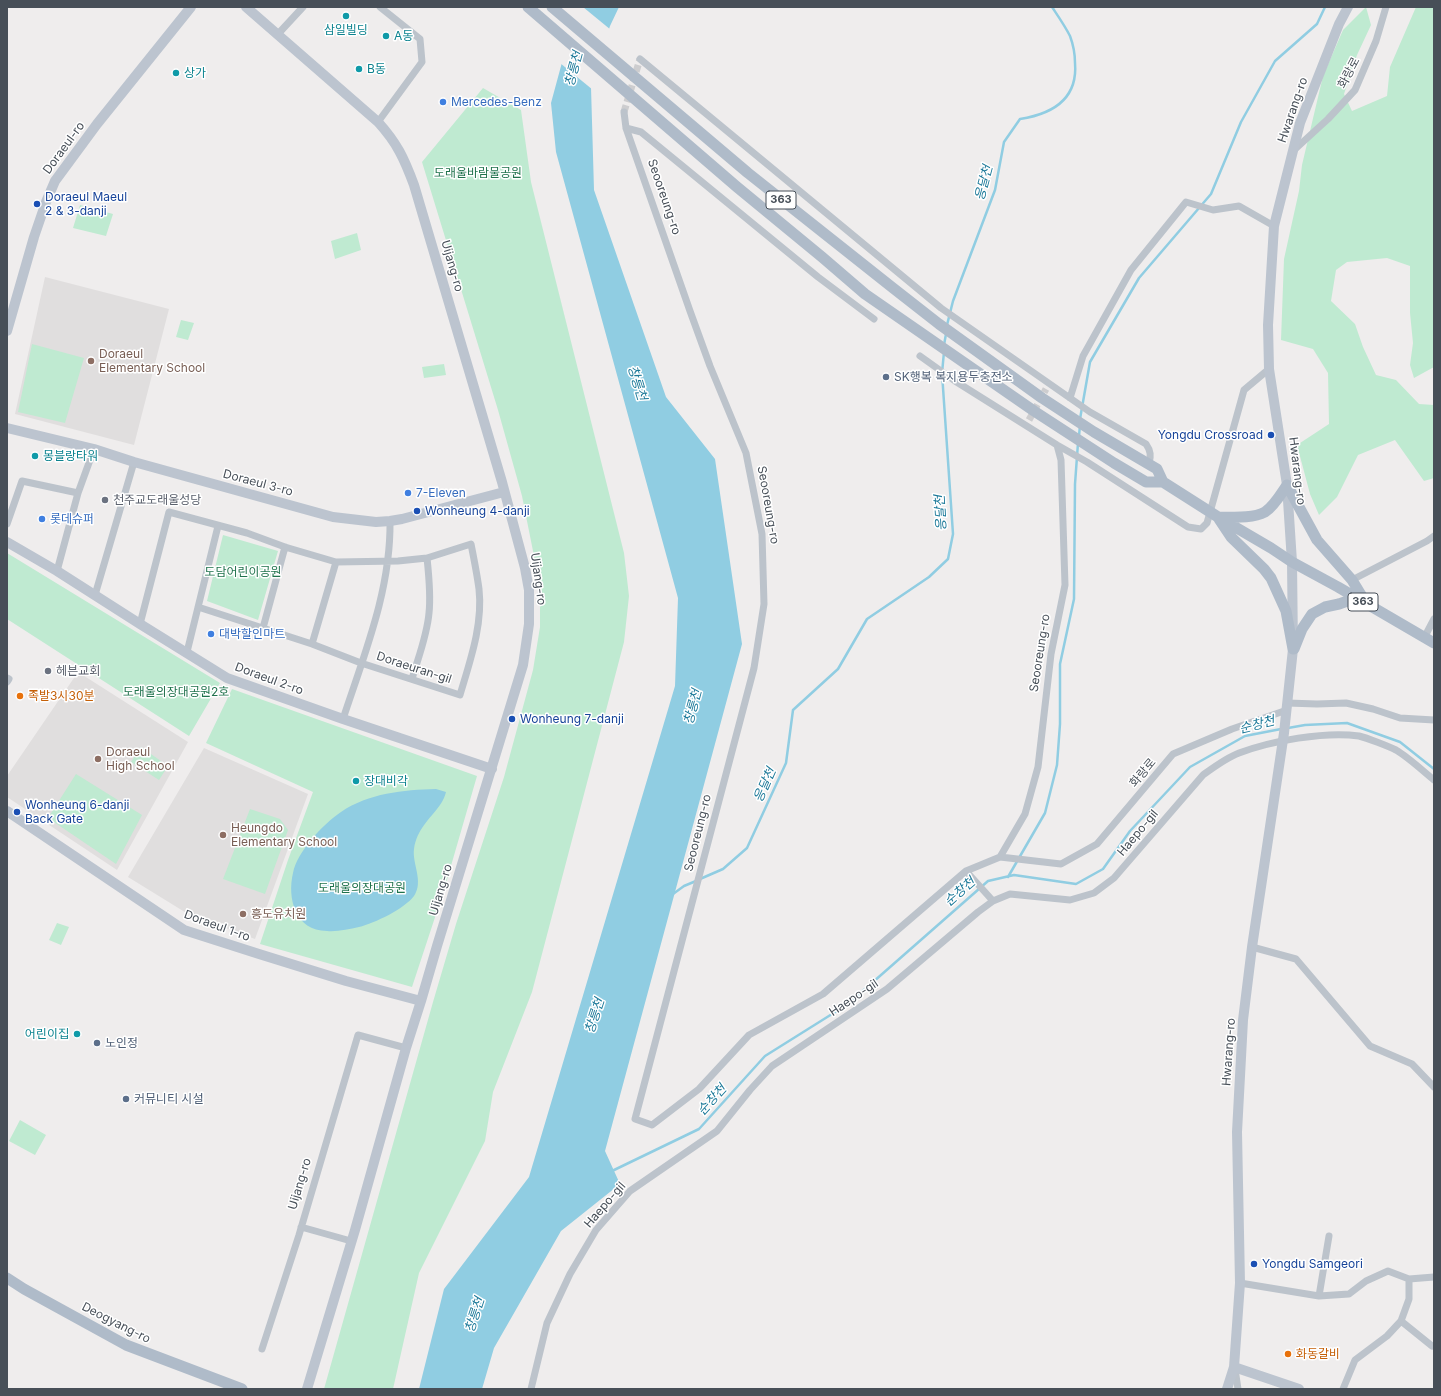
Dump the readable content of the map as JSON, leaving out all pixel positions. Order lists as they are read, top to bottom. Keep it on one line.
{"streets":{"main road":["363","Deogyang-ro"],"street":["화랑로","Hwarang-ro","Doraeul-ro","Seooreung-ro","Uijang-ro","Doraeul 3-ro","Doraeuran-gil","Doraeul 2-ro","Haepo-gil","Doraeul 1-ro"]},"crossings":[["화랑로","Hwarang-ro"],["화랑로","Seooreung-ro"],["Hwarang-ro","363"],["Hwarang-ro","Haepo-gil"],["Uijang-ro","Doraeul 3-ro"],["Uijang-ro","Doraeul 2-ro"],["Uijang-ro","Doraeul 1-ro"],["Doraeul 3-ro","Doraeuran-gil"],["Doraeuran-gil","Doraeul 2-ro"]],"water":["창릉천","응달천","순창천"],"parks":["도래울바람물공원","도담어린이공원","도래울의장대공원2호","도래울의장대공원"],"places":["삼일빌딩","A동","B동","상가","Mercedes-Benz","Doraeul Maeul 2 & 3-danji","Doraeul Elementary School","SK행복 복지용두충전소","Yongdu Crossroad","몽블랑타워","7-Eleven","천주교도래울성당","Wonheung 4-danji","롯데슈퍼","대박할인마트","헤븐교회","족발3시30분","Wonheung 7-danji","Doraeul High School","장대비각","Wonheung 6-danji Back Gate","Heungdo Elementary School","흥도유치원","어린이집","노인정","커뮤니티 시설","Yongdu Samgeori","화동갈비"]}
